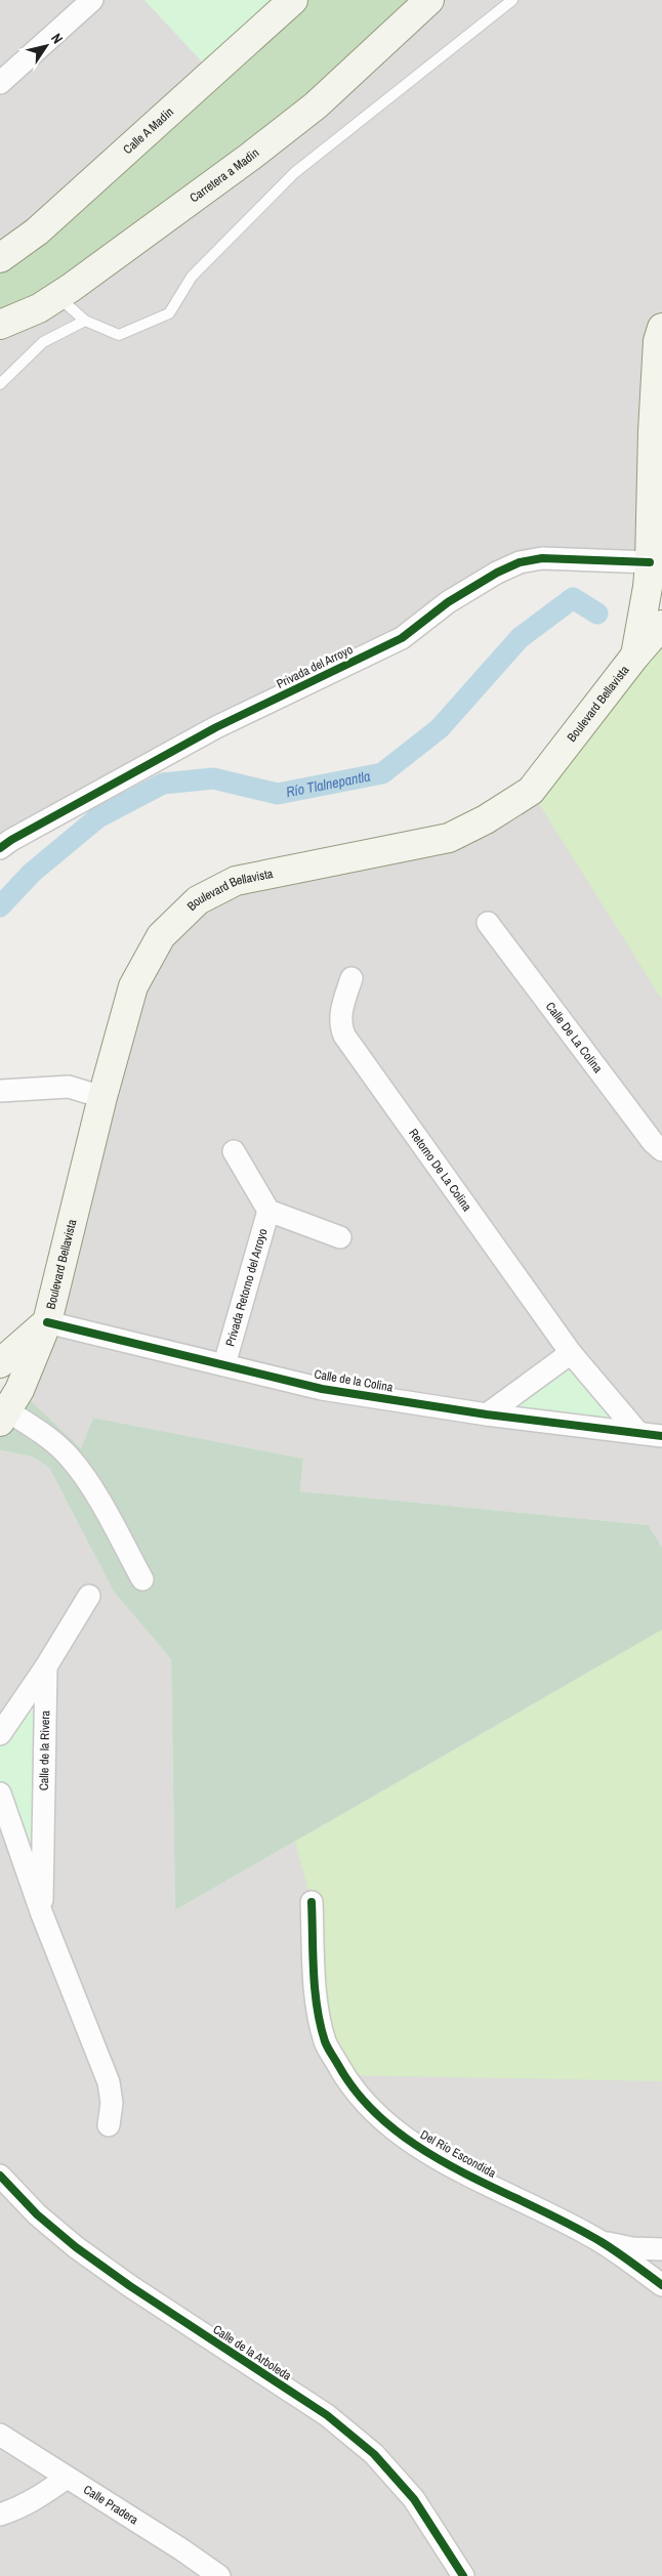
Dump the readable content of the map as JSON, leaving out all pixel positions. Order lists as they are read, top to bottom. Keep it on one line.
{"streets":{"main road":["Calle A Madin","Carretera a Madin","Boulevard Bellavista"],"street":["Privada del Arroyo","Calle De La Colina","Retorno De La Colina","Privada Retorno del Arroyo","Calle de la Colina","Calle de la Rivera","Del Río Escondida","Calle de la Arboleda","Calle Pradera"]},"crossings":[["Privada del Arroyo","Boulevard Bellavista"],["Boulevard Bellavista","Calle de la Colina"],["Retorno De La Colina","Calle de la Colina"],["Privada Retorno del Arroyo","Calle de la Colina"]],"water":["Río Tlalnepantla"],"north":"top right"}
